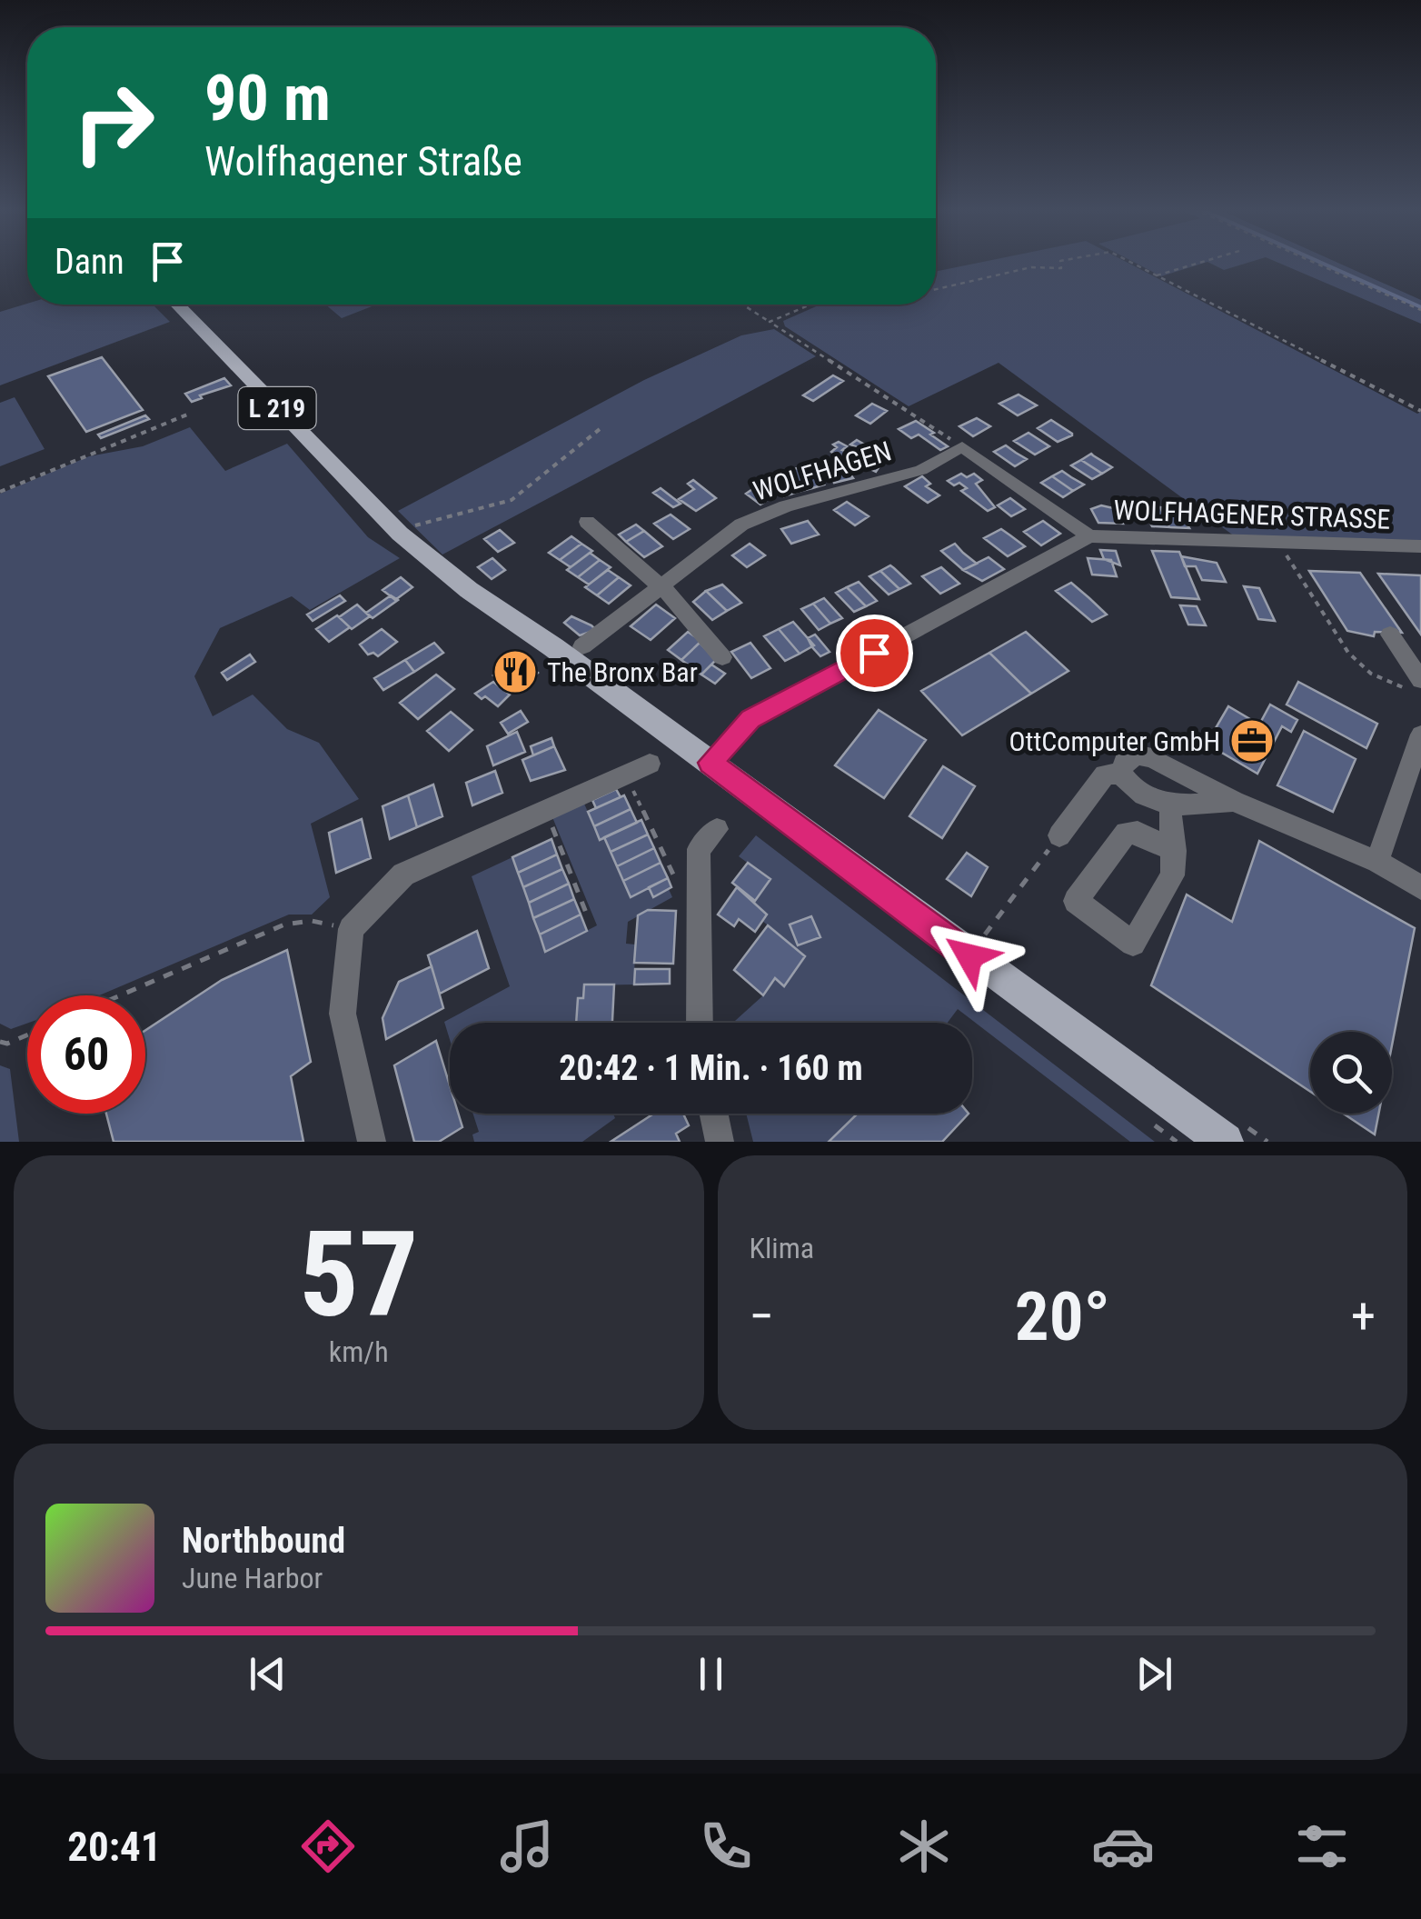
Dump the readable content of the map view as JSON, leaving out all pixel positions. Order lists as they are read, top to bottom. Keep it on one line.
{"streets":{"main road":["L 219"],"street":["WOLFHAGEN","WOLFHAGENER STRASSE"]},"crossings":[["L 219","WOLFHAGENER STRASSE"]],"places":{"restaurant":["The Bronx Bar"],"office":["OttComputer GmbH"]},"page":{"turn":["90 m","Wolfhagener Straße"],"then":"Dann","limit":"60","trip":"20:42 · 1 Min. · 160 m","tile":[["57","km/h"],"Klima"],"heat":["−","20°","+"],"song":["Northbound","June Harbor"],"tabs":"20:41"}}
